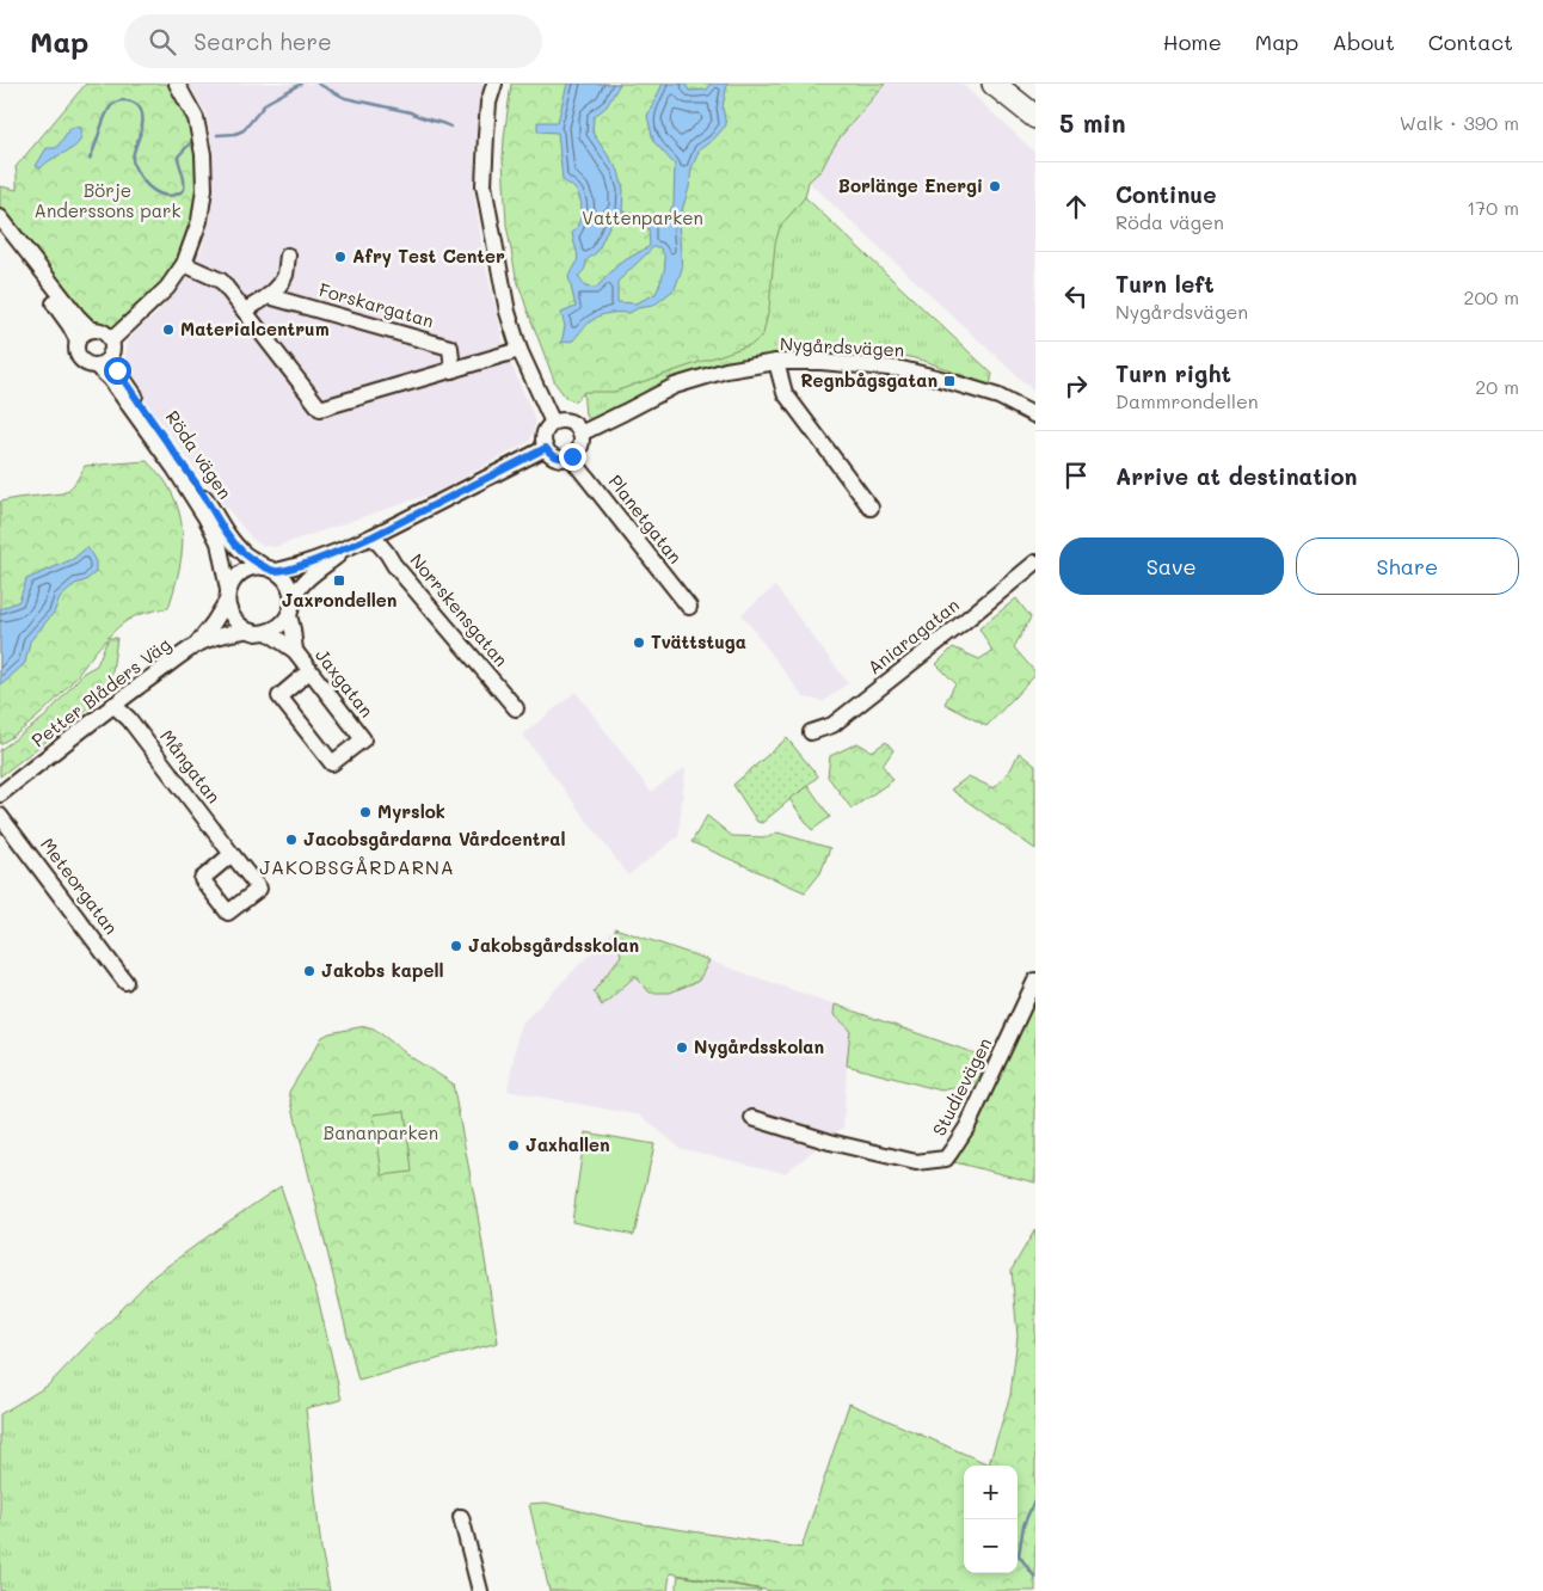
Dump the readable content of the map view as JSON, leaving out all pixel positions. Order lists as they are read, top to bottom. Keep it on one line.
{"streets":{"street":["Forskargatan","Nygårdsvägen","Röda vägen","Planetgatan","Norrskensgatan","Aniaragatan","Jaxgatan","Petter Blåders Väg","Mångatan","Meteorgatan","Studievägen"]},"crossings":[["Nygårdsvägen","Planetgatan"],["Röda vägen","Jaxgatan"],["Röda vägen","Petter Blåders Väg"],["Jaxgatan","Petter Blåders Väg"],["Petter Blåders Väg","Mångatan"]],"districts":["JAKOBSGÅRDARNA"],"parks":["Börje Anderssons park","Vattenparken","Bananparken"],"places":{"other":["Borlänge Energi","Afry Test Center","Materialcentrum","Tvättstuga","Myrslok","Jacobsgårdarna Vårdcentral","Jakobsgårdsskolan","Jakobs kapell","Nygårdsskolan","Jaxhallen"],"transit":["Regnbågsgatan","Jaxrondellen"]},"page":{"header":"Map","search":"Search here","nav":["Home","Map","About","Contact"],"heading":["5 min","Walk · 390 m"],"list":[["Continue","Röda vägen","170 m"],["Turn left","Nygårdsvägen","200 m"],["Turn right","Dammrondellen","20 m"],"Arrive at destination"],"buttons":["Save","Share"],"map_buttons":["+","−"]}}
